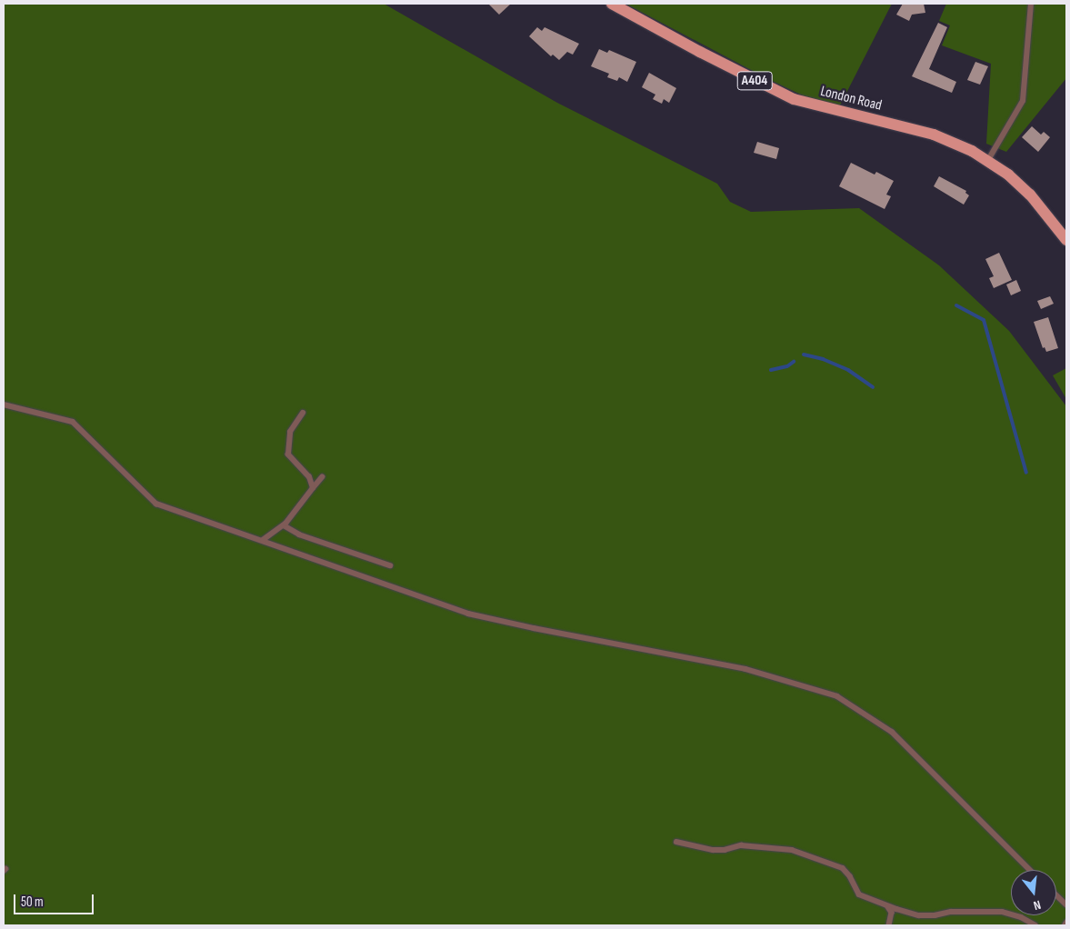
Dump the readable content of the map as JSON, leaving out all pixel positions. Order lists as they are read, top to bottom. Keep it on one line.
{"streets":{"main road":["A404","London Road"]},"scale_bar":"50 m","north":"bottom"}
